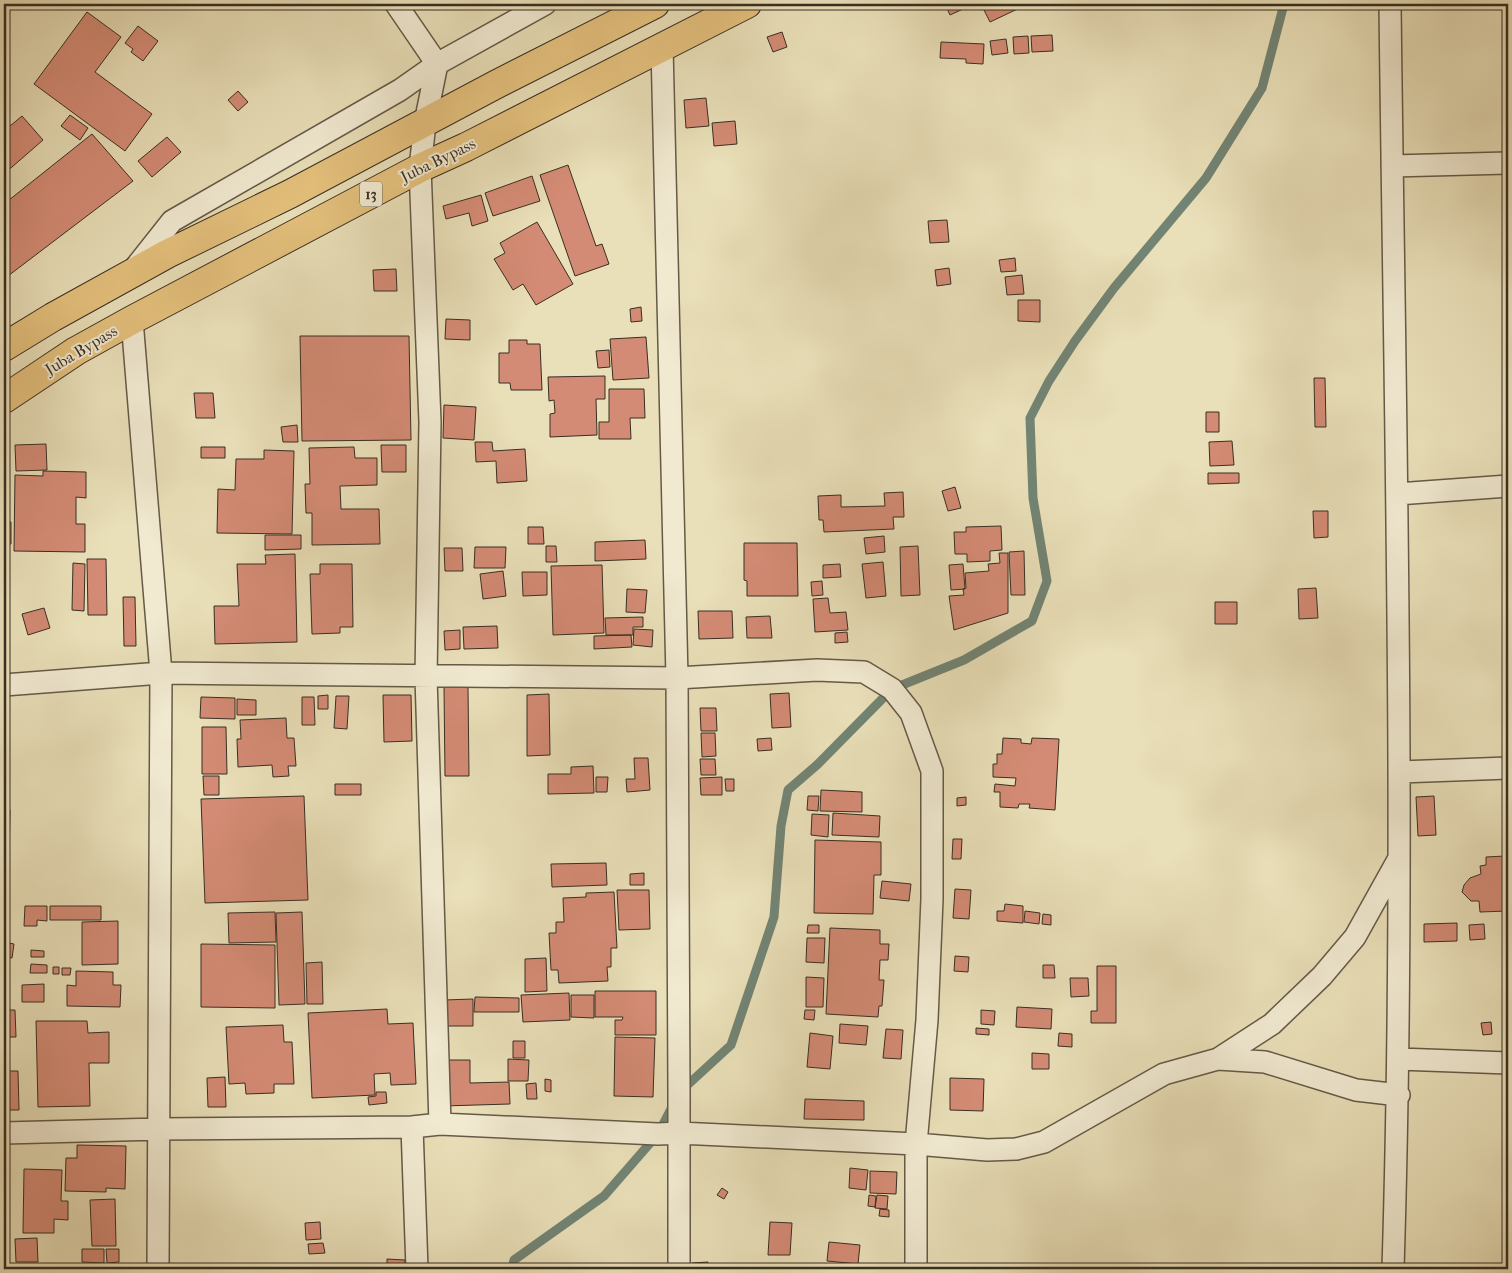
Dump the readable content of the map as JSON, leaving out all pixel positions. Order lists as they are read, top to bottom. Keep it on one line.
{"streets":{"main road":["Juba Bypass","13"]}}
